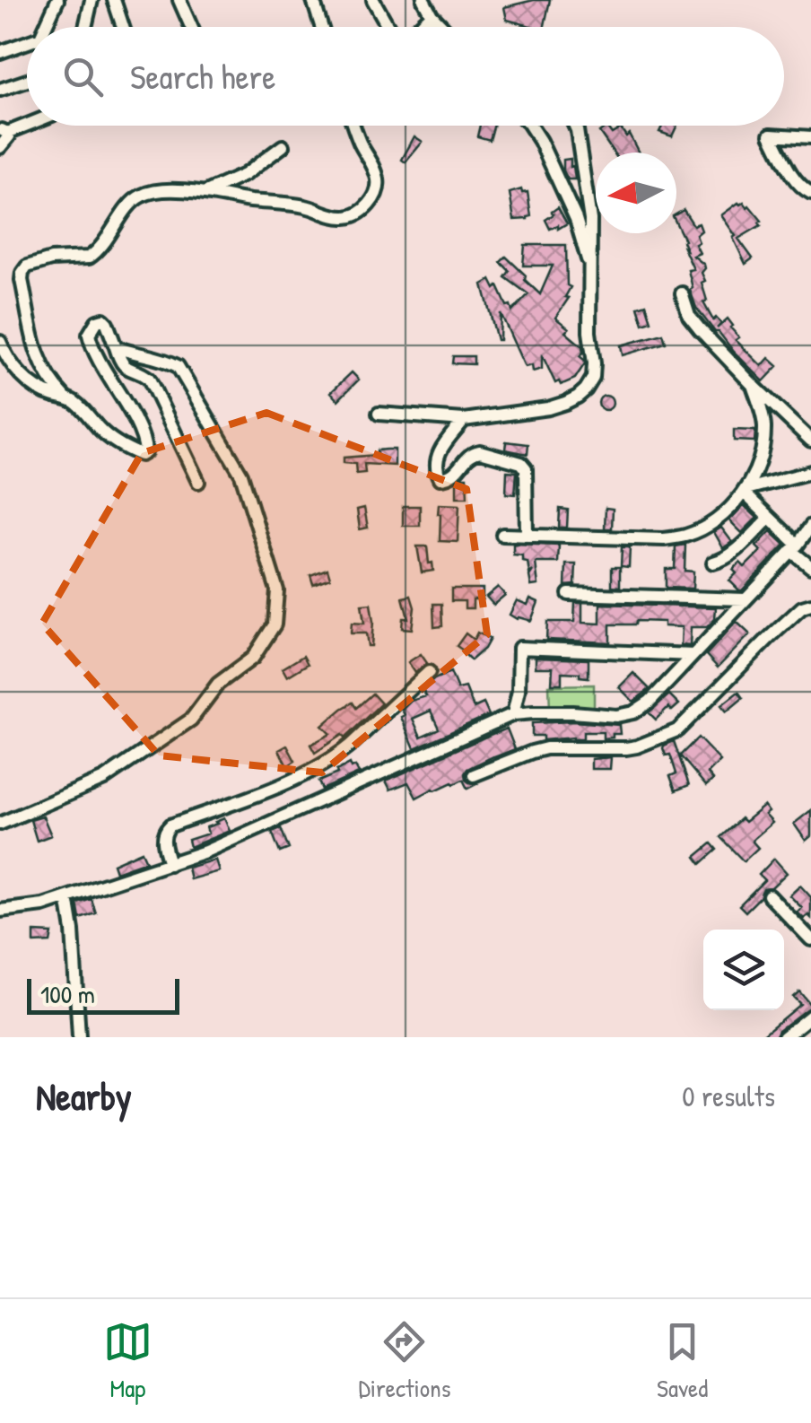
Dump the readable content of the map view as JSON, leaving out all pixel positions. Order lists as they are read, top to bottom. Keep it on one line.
{"scale_bar":"100 m","north":"left","page":{"search":"Search here","scale":"100 m","heading":["Nearby","0 results"],"nav":["Map","Directions","Saved"]}}
